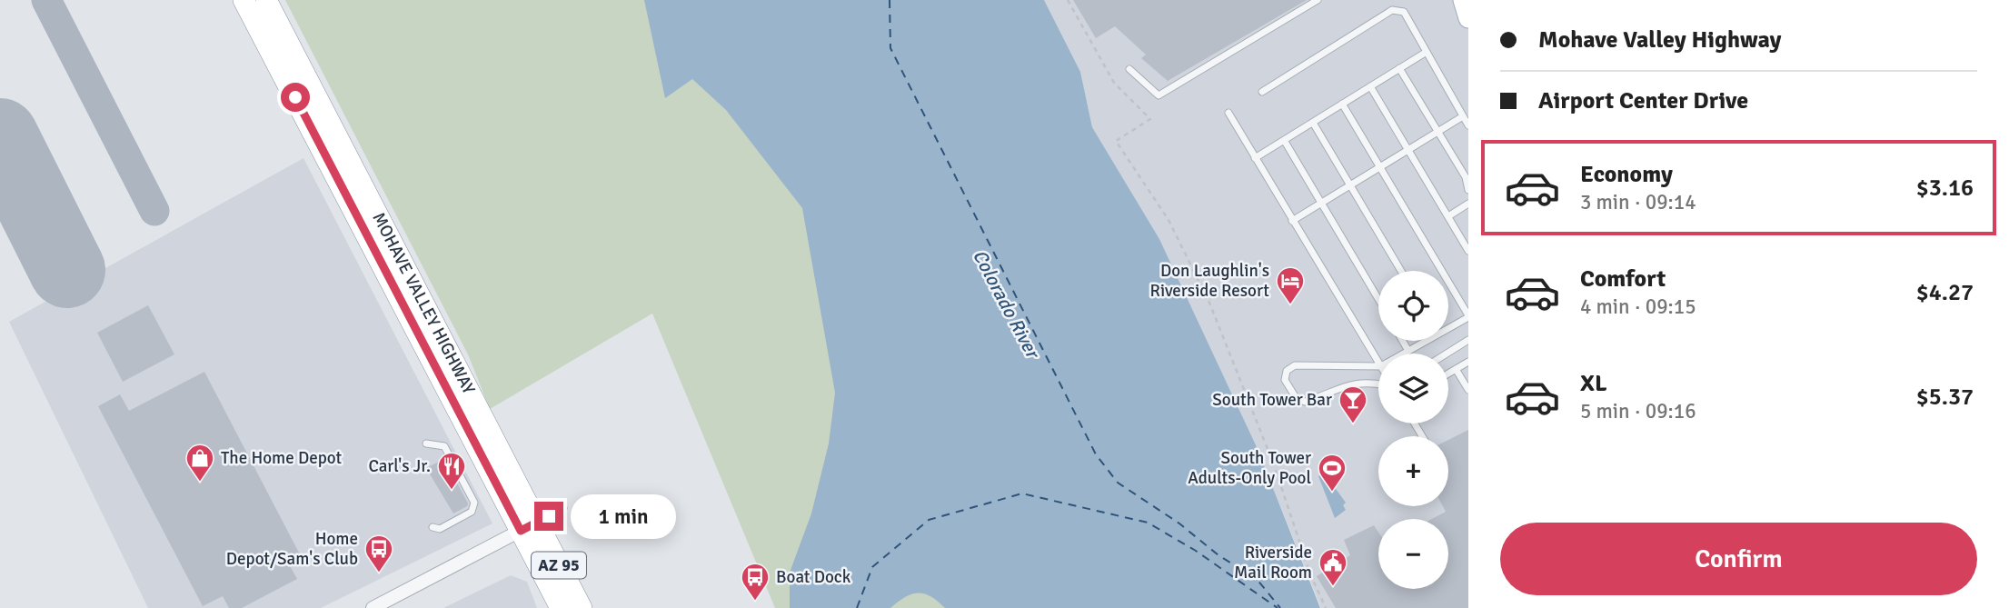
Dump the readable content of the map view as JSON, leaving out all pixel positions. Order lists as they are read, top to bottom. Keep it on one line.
{"streets":{"highway":["MOHAVE VALLEY HIGHWAY","AZ 95"]},"water":["Colorado River"],"places":{"hotel":["Don Laughlin's Riverside Resort"],"bar":["South Tower Bar"],"shop":["The Home Depot"],"restaurant":["Carl's Jr."],"sports":["South Tower Adults-Only Pool"],"bus stop":["Home Depot/Sam's Club","Boat Dock"],"public building":["Riverside Mail Room"]},"page":{"banner":["Mohave Valley Highway","Airport Center Drive"],"list":[{"name":"Economy","note":"3 min · 09:14","value":"$3.16"},{"name":"Comfort","note":"4 min · 09:15","value":"$4.27"},{"name":"XL","note":"5 min · 09:16","value":"$5.37"}],"map_buttons":["+","−"],"bubble":"1 min","buttons":"Confirm"}}
